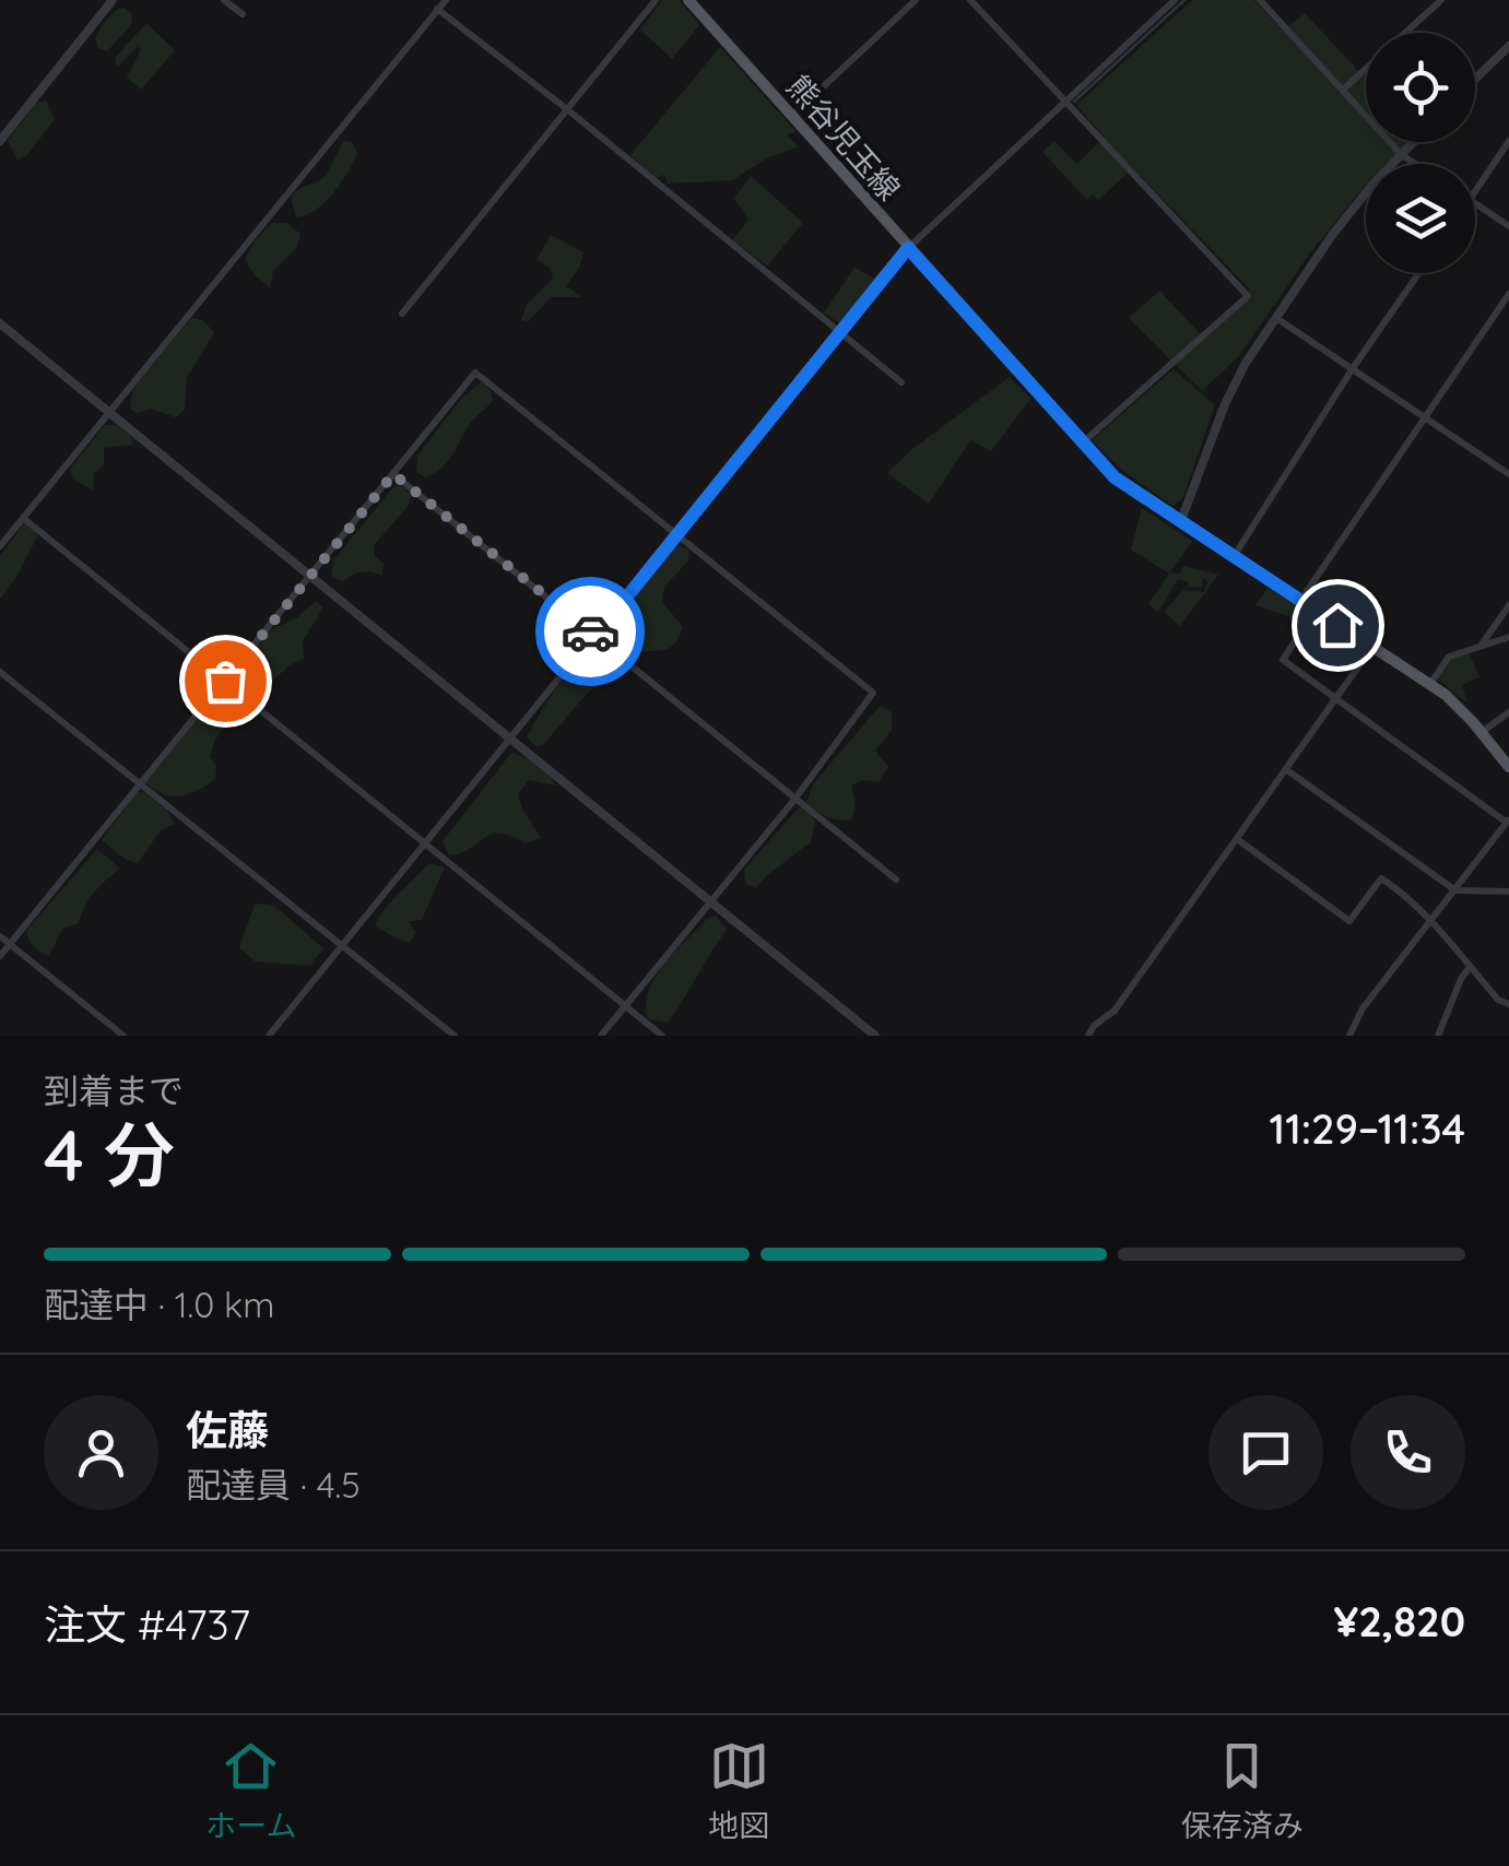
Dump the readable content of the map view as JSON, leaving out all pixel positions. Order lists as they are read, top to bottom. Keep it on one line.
{"streets":{"main road":["熊谷児玉線"]},"page":{"heading":["4 分","到着まで","11:29–11:34"],"panel":["佐藤","配達員 · 4.5","注文 #4737","¥2,820"],"bar":"配達中 · 1.0 km","tabs":["ホーム","地図","保存済み"]}}
